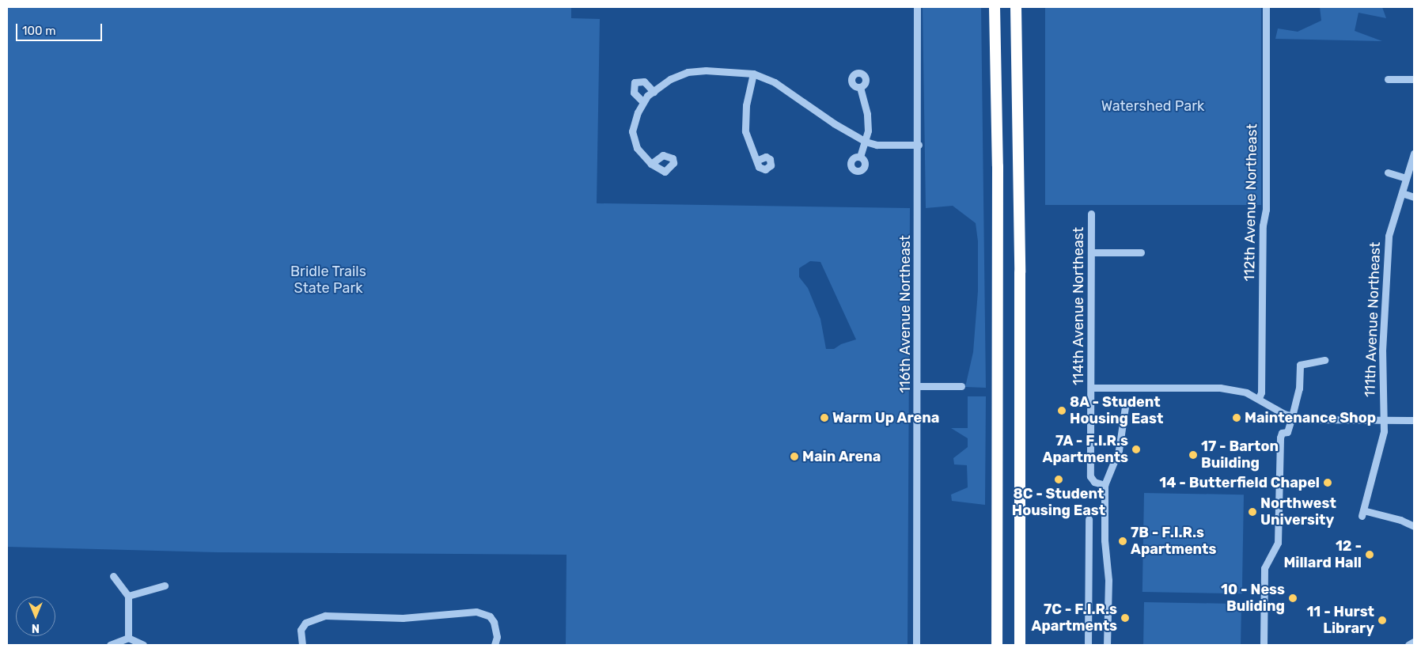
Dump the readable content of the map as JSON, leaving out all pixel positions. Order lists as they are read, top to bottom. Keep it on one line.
{"streets":{"street":["112th Avenue Northeast","114th Avenue Northeast","116th Avenue Northeast","111th Avenue Northeast"]},"parks":["Watershed Park","Bridle Trails State Park"],"places":["8A - Student Housing East","Warm Up Arena","Maintenance Shop","7A - F.I.R.s Apartments","17 - Barton Building","Main Arena","8C - Student Housing East","14 - Butterfield Chapel","Northwest University","7B - F.I.R.s Apartments","12 - Millard Hall","10 - Ness Buliding","7C - F.I.R.s Apartments","11 - Hurst Library"],"scale_bar":"100 m","north":"bottom"}
